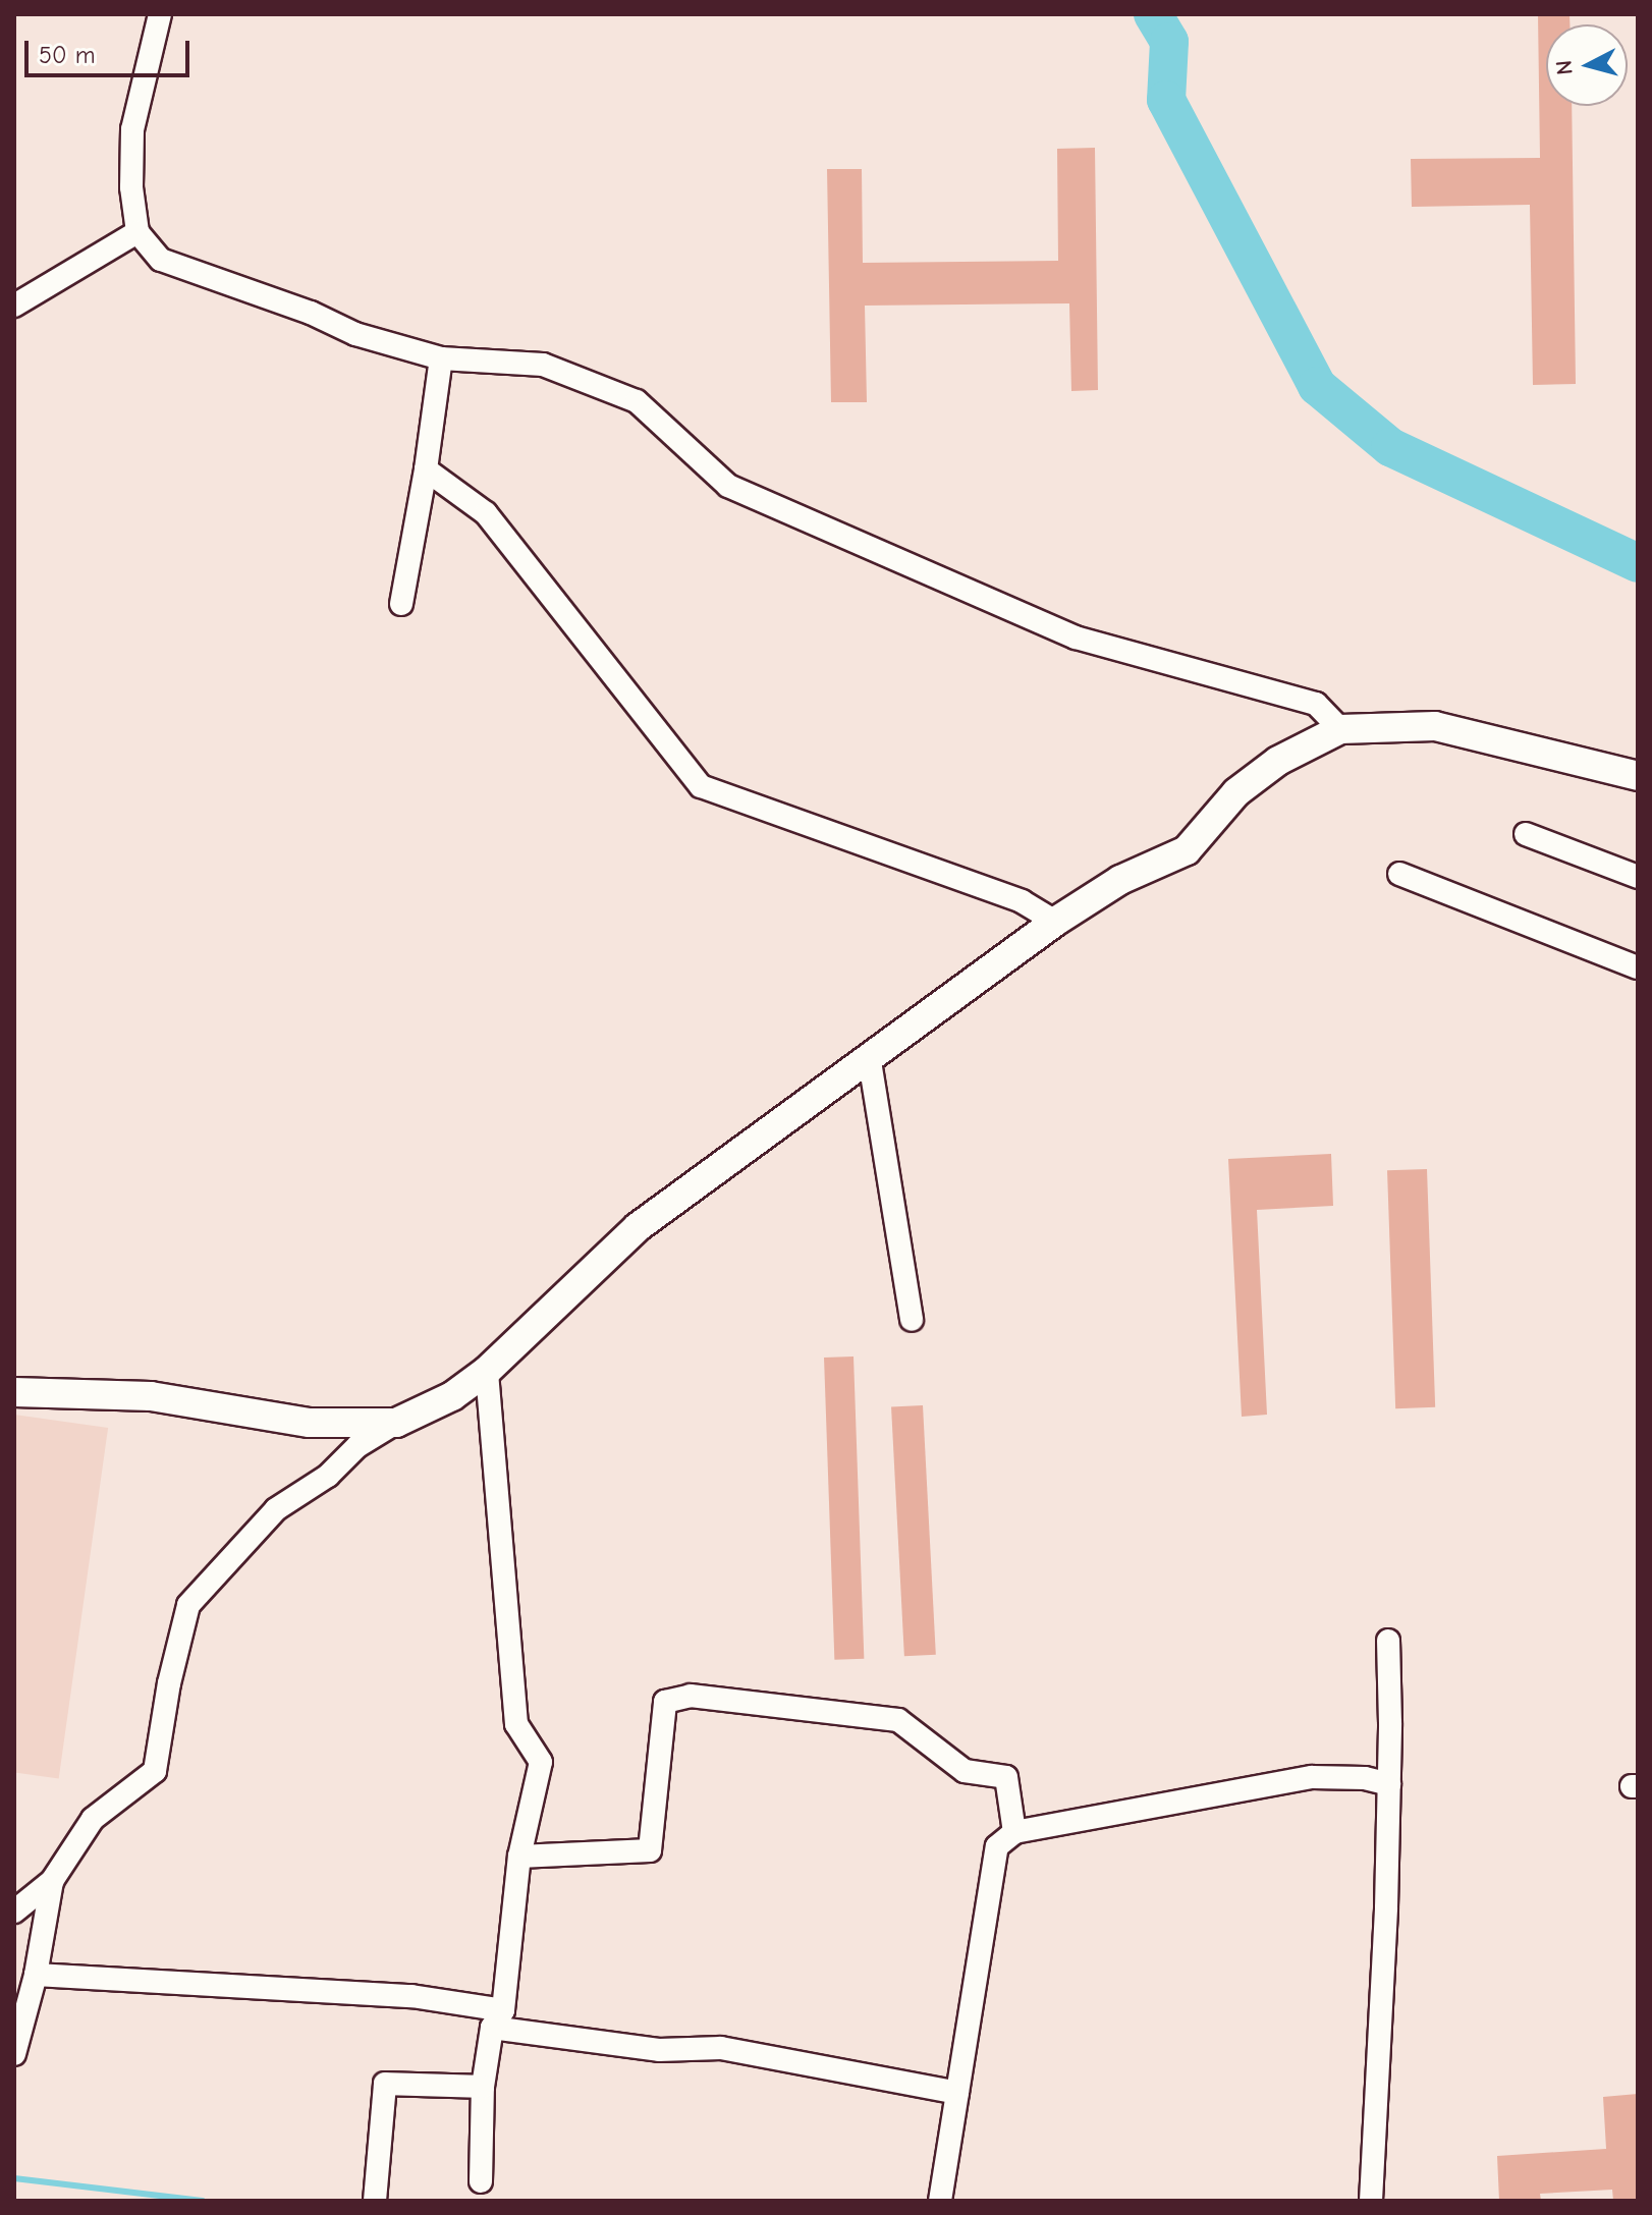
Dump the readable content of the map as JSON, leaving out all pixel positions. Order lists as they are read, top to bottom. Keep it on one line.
{"scale_bar":"50 m","north":"left"}
